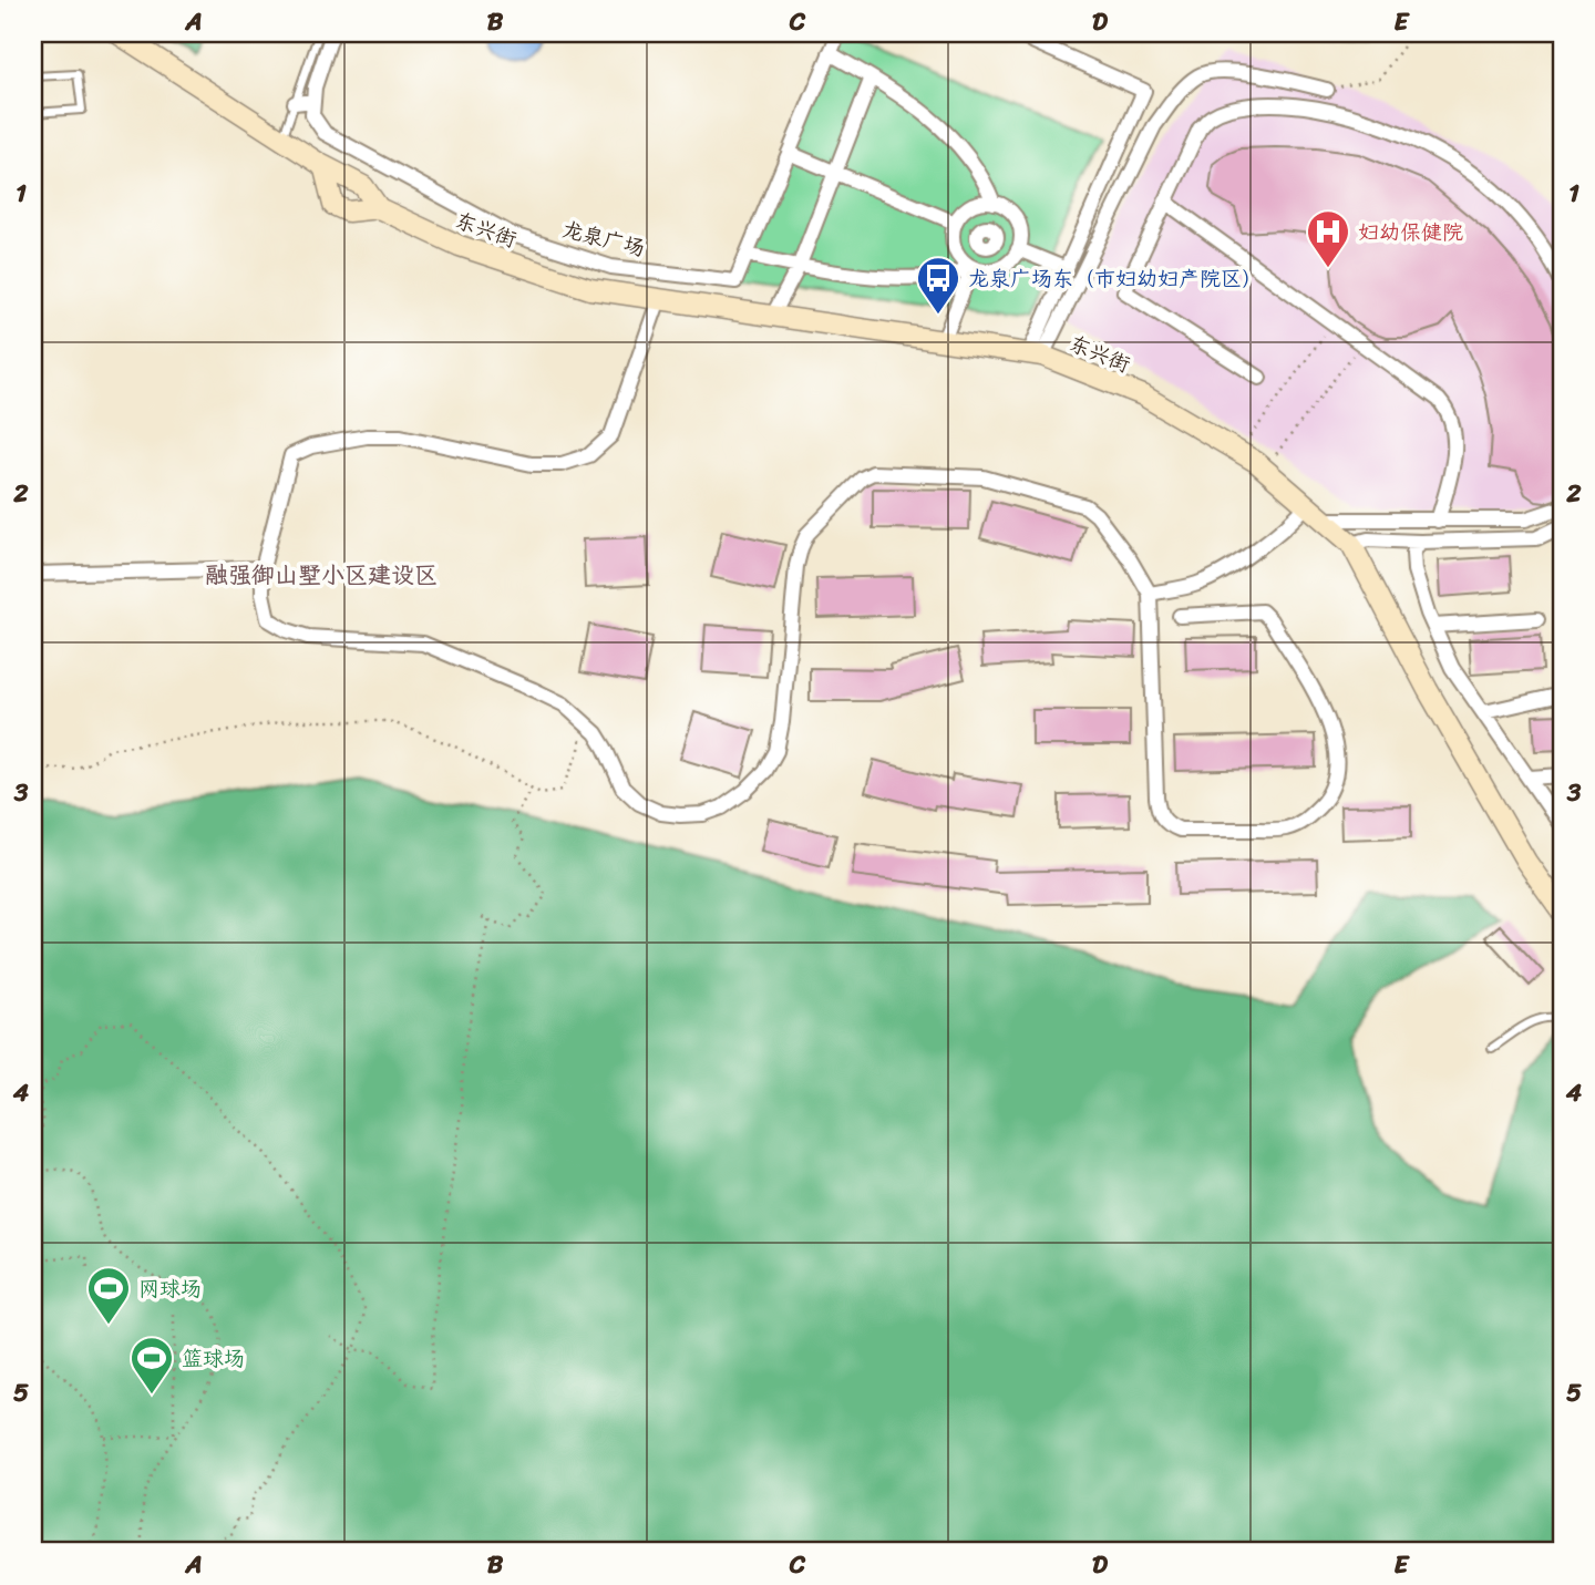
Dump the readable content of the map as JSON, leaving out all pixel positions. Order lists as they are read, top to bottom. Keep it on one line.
{"streets":{"street":["东兴街","龙泉广场"]},"districts":["融强御山墅小区建设区"],"places":{"hospital":["妇幼保健院"],"bus stop":["龙泉广场东（市妇幼妇产院区）"],"sports":["网球场","篮球场"]},"grid":{"columns":["A","B","C","D","E"],"rows":["1","2","3","4","5"]}}
